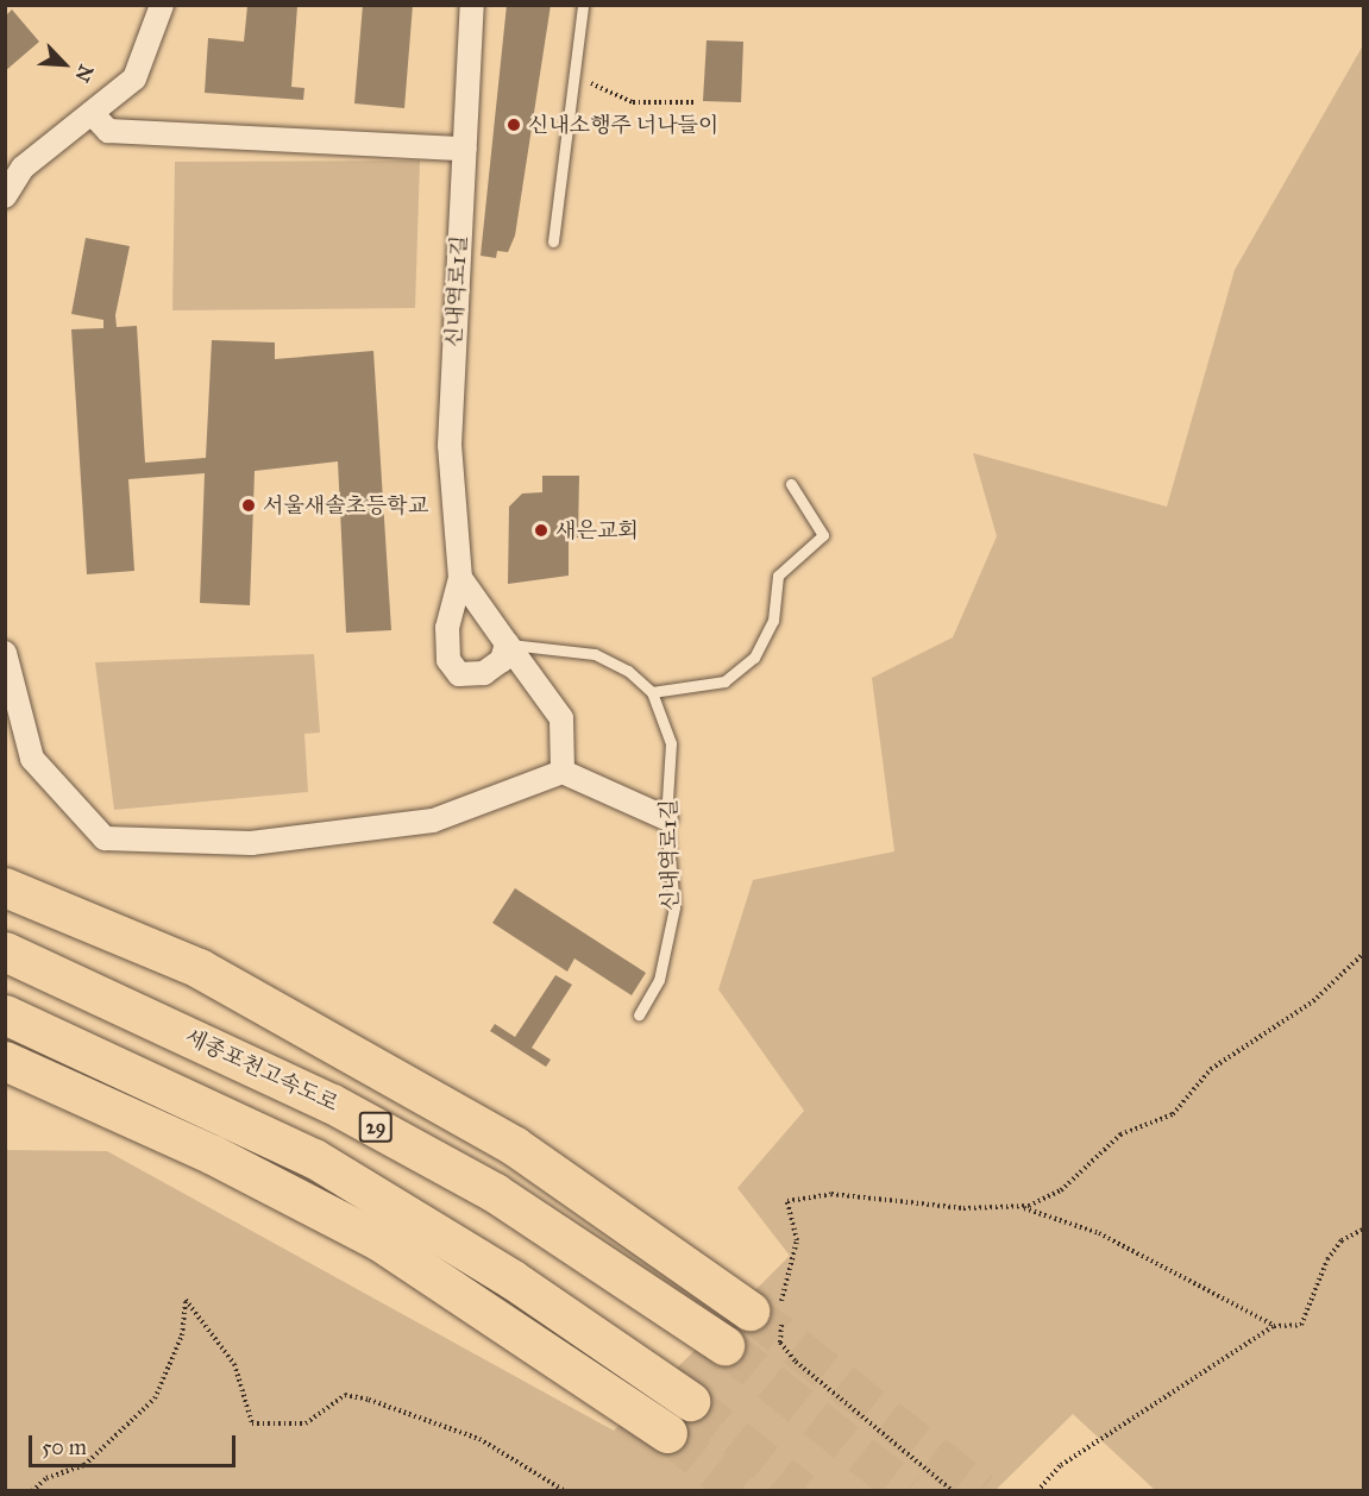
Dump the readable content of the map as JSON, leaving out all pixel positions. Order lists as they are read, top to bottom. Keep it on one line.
{"streets":{"highway":["세종포천고속도로","29"],"street":["신내역로1길"]},"places":["신내소행주 너나들이","서울새솔초등학교","새은교회"],"scale_bar":"50 m","north":"bottom right"}
